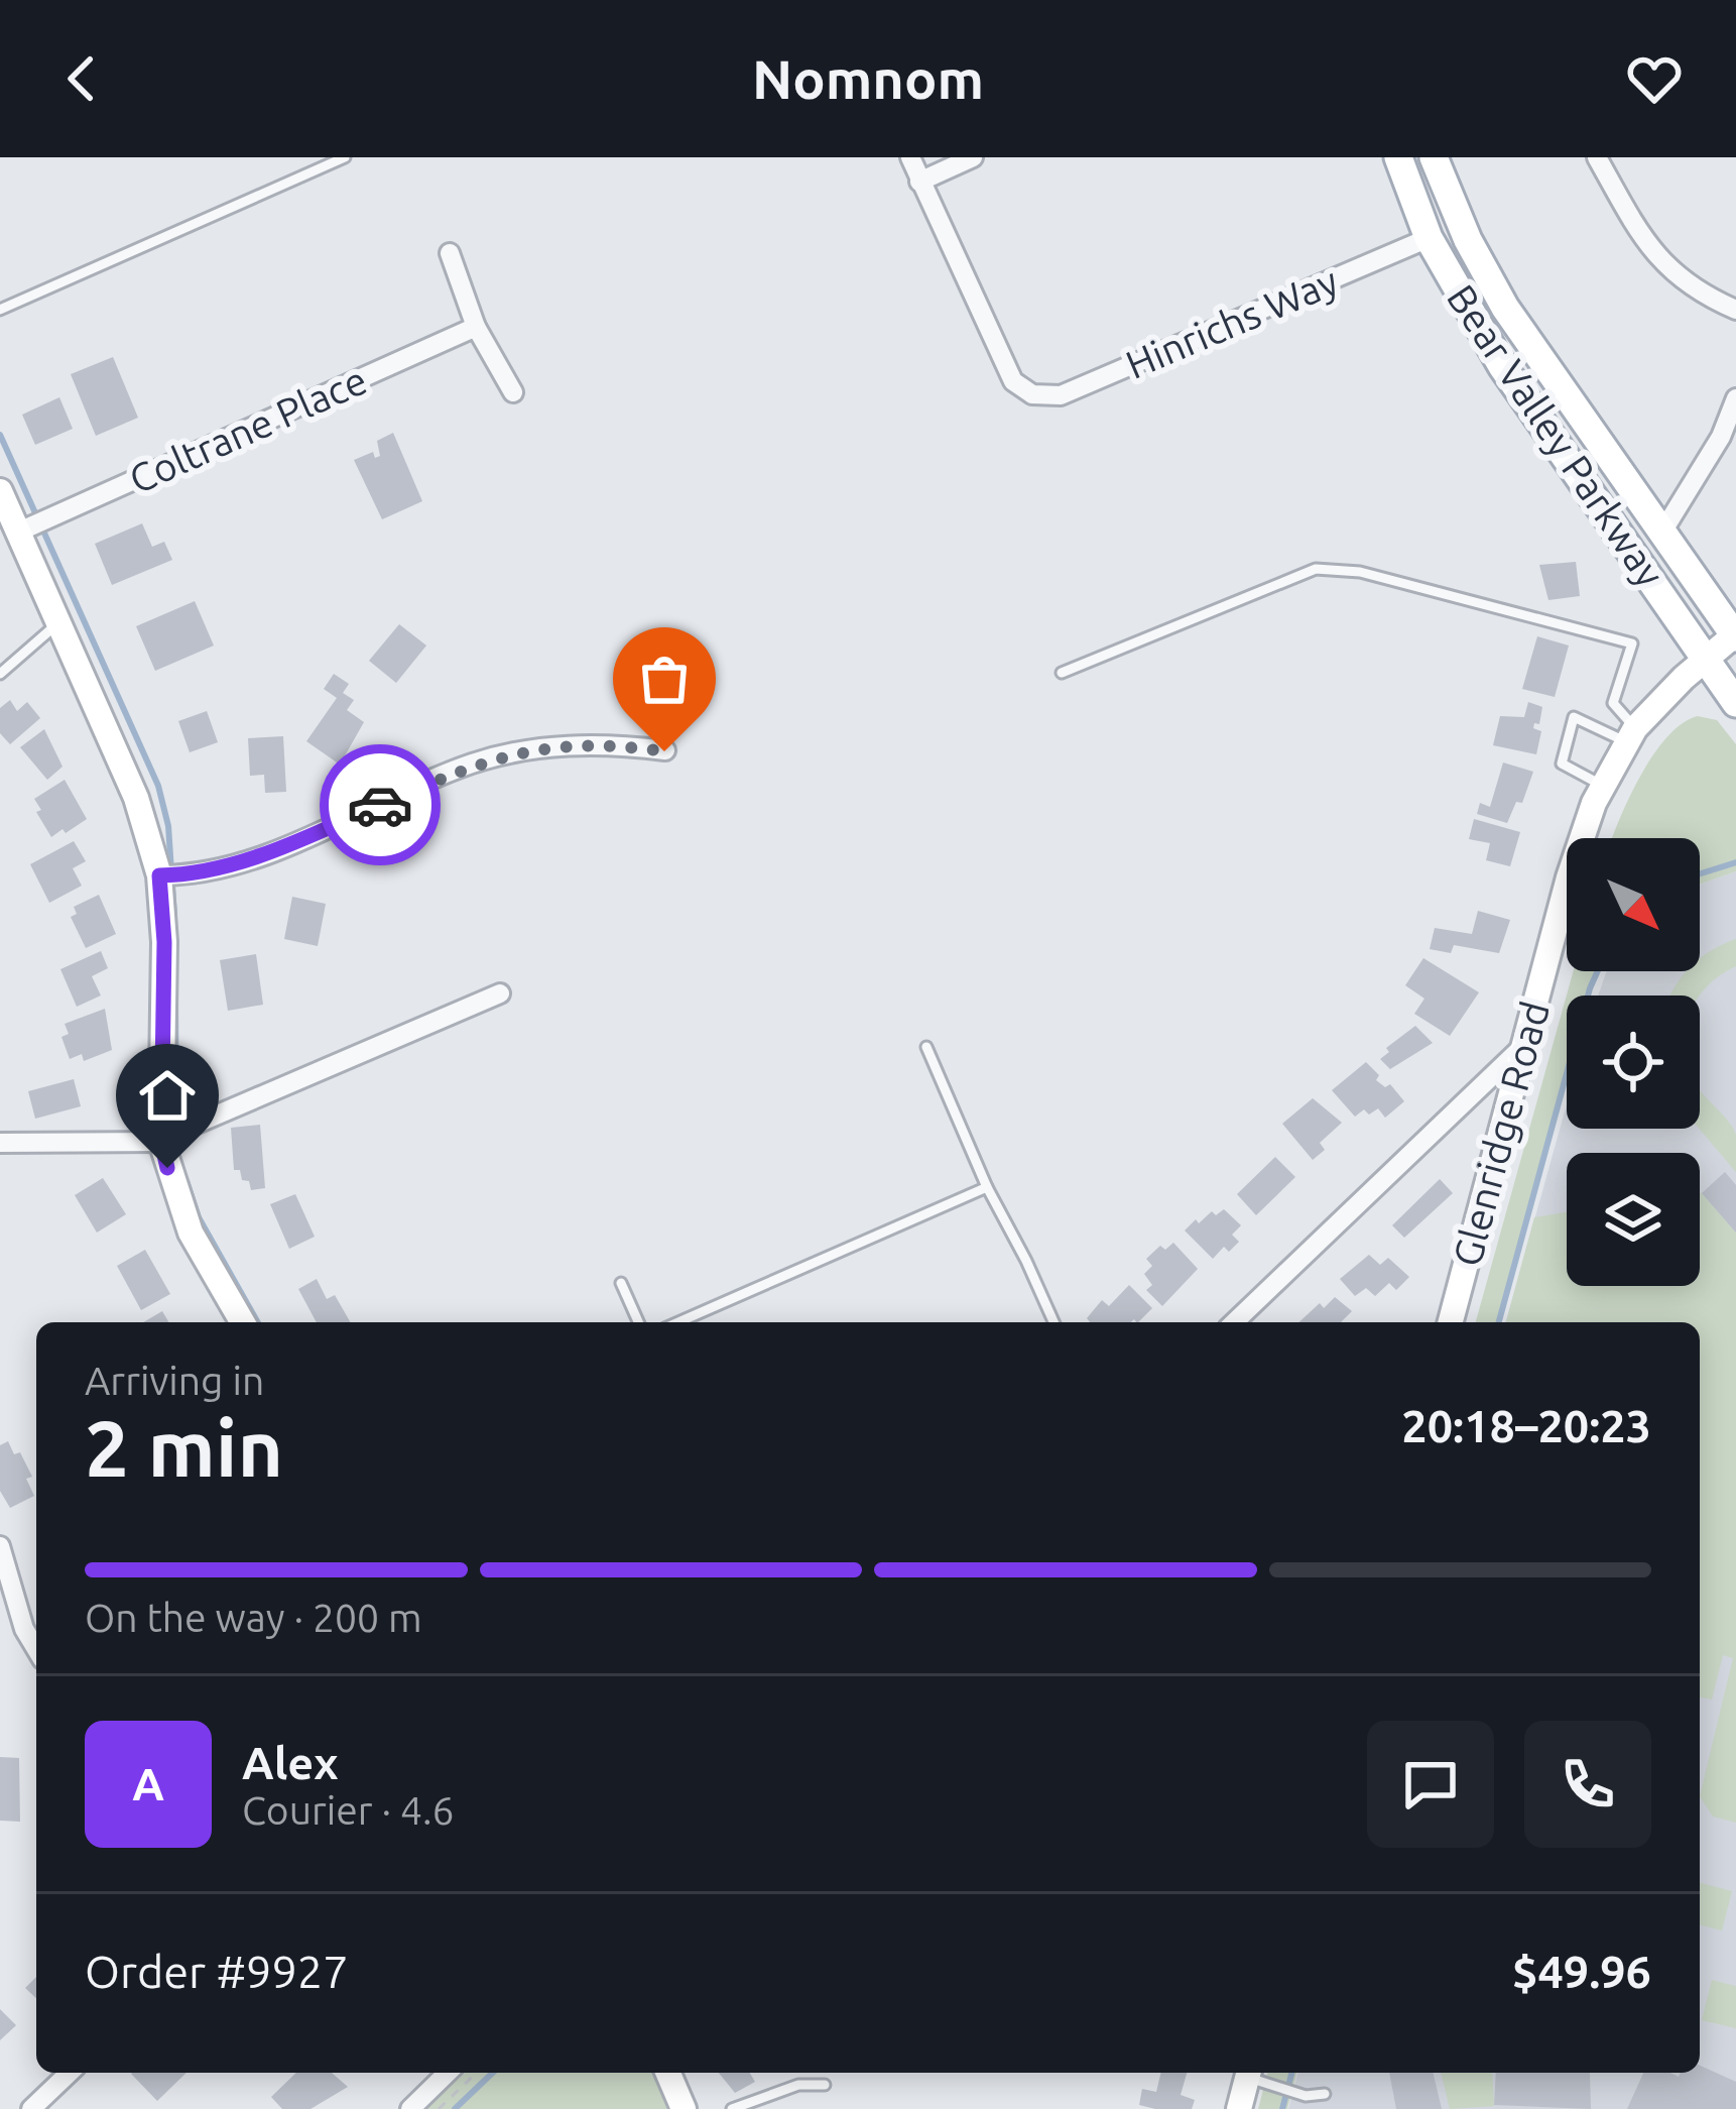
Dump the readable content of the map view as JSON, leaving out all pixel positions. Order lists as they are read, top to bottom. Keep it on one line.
{"streets":{"main road":["Bear Valley Parkway"],"street":["Hinrichs Way","Coltrane Place","Glenridge Road"]},"crossings":[["Hinrichs Way","Bear Valley Parkway"],["Bear Valley Parkway","Glenridge Road"]],"north":"bottom right","page":{"header":"Nomnom","heading":["2 min","Arriving in","20:18–20:23"],"panel":["Alex","Courier · 4.6","Order #9927","$49.96"],"bar":"On the way · 200 m","round":"A"}}
